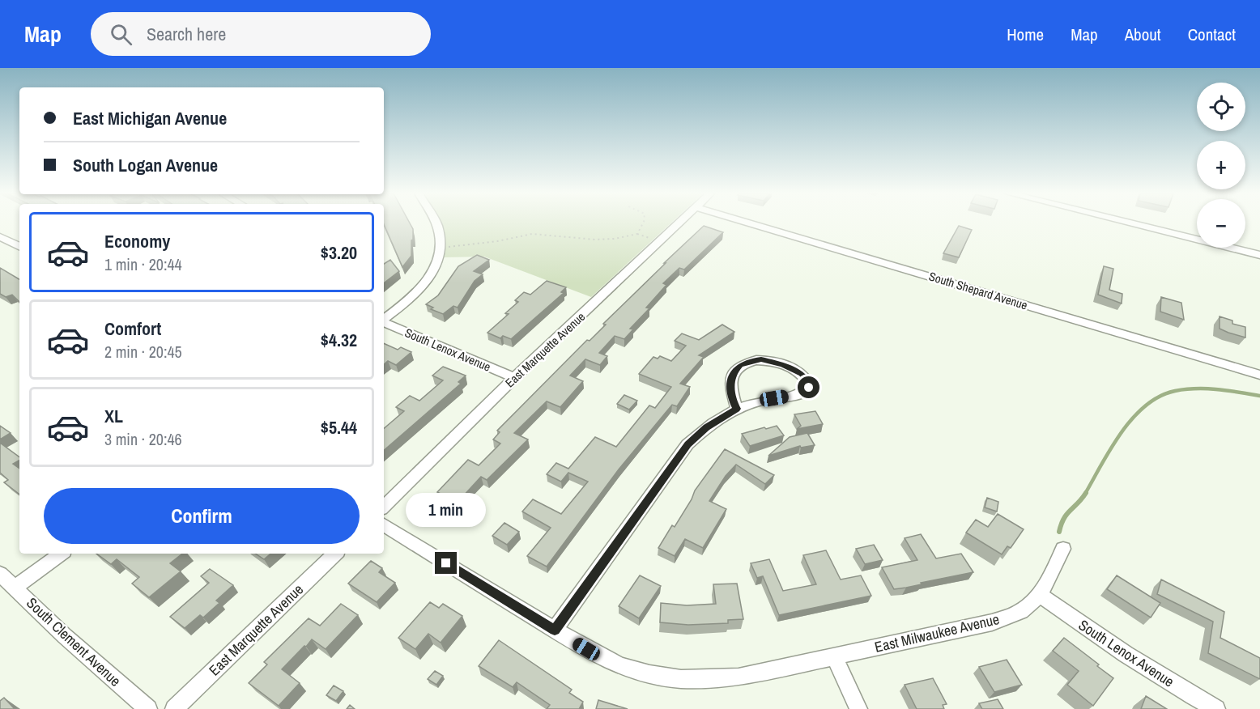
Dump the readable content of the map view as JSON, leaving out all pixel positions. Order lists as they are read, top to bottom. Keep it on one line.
{"streets":{"street":["South Shepard Avenue","South Lenox Avenue","East Marquette Avenue","East Milwaukee Avenue","South Clement Avenue"]},"crossings":[["South Lenox Avenue","East Marquette Avenue"],["South Lenox Avenue","East Milwaukee Avenue"]],"page":{"header":"Map","search":"Search here","nav":["Home","Map","About","Contact"],"map_buttons":["+","−"],"banner":["East Michigan Avenue","South Logan Avenue"],"list":[{"name":"Economy","note":"1 min · 20:44","value":"$3.20"},{"name":"Comfort","note":"2 min · 20:45","value":"$4.32"},{"name":"XL","note":"3 min · 20:46","value":"$5.44"}],"buttons":"Confirm","bubble":"1 min"}}
